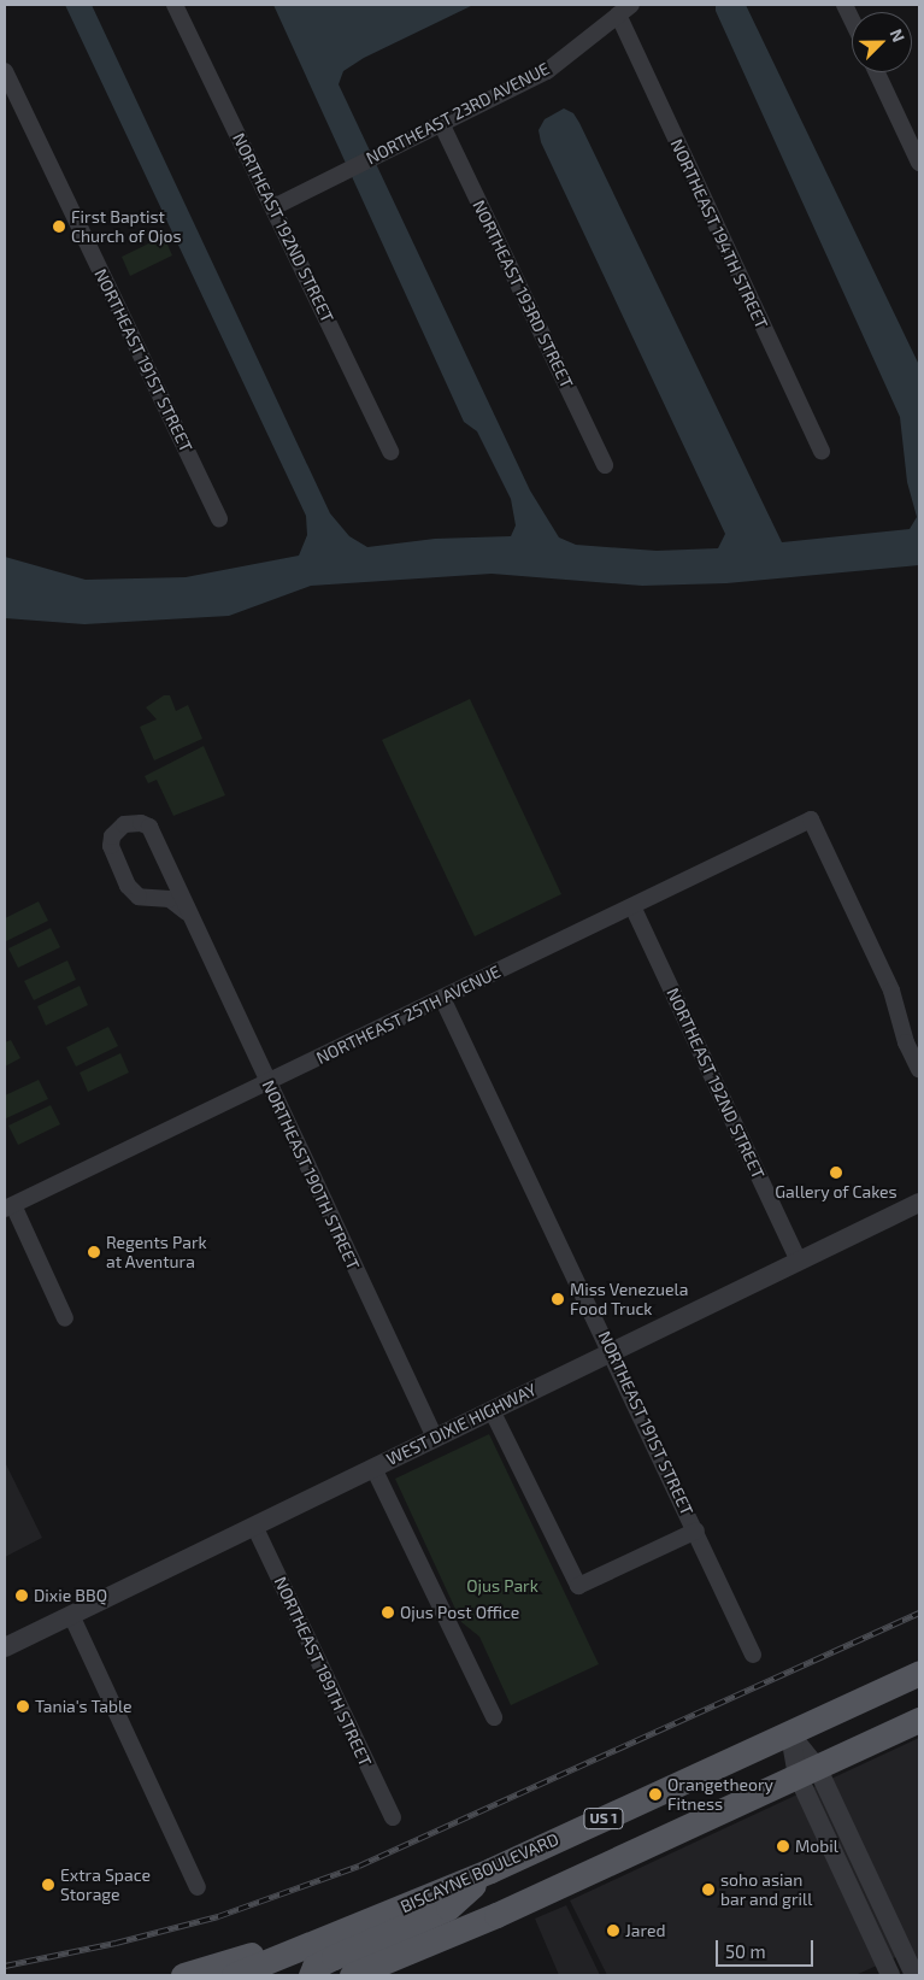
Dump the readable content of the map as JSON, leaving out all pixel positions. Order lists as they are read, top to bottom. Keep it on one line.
{"streets":{"main road":["US 1","BISCAYNE BOULEVARD"],"street":["NORTHEAST 23RD AVENUE","NORTHEAST 192ND STREET","NORTHEAST 194TH STREET","NORTHEAST 193RD STREET","NORTHEAST 191ST STREET","NORTHEAST 25TH AVENUE","NORTHEAST 190TH STREET","WEST DIXIE HIGHWAY","NORTHEAST 189TH STREET"]},"crossings":[["NORTHEAST 23RD AVENUE","NORTHEAST 192ND STREET"],["NORTHEAST 23RD AVENUE","NORTHEAST 194TH STREET"],["NORTHEAST 23RD AVENUE","NORTHEAST 193RD STREET"],["NORTHEAST 192ND STREET","NORTHEAST 25TH AVENUE"],["NORTHEAST 192ND STREET","WEST DIXIE HIGHWAY"],["NORTHEAST 191ST STREET","NORTHEAST 25TH AVENUE"],["NORTHEAST 191ST STREET","WEST DIXIE HIGHWAY"],["NORTHEAST 25TH AVENUE","NORTHEAST 190TH STREET"],["NORTHEAST 190TH STREET","WEST DIXIE HIGHWAY"],["WEST DIXIE HIGHWAY","NORTHEAST 189TH STREET"]],"parks":["Ojus Park"],"places":["First Baptist Church of Ojos","Gallery of Cakes","Regents Park at Aventura","Miss Venezuela Food Truck","Dixie BBQ","Ojus Post Office","Tania's Table","Orangetheory Fitness","Mobil","Extra Space Storage","soho asian bar and grill","Jared"],"scale_bar":"50 m","north":"top right"}
